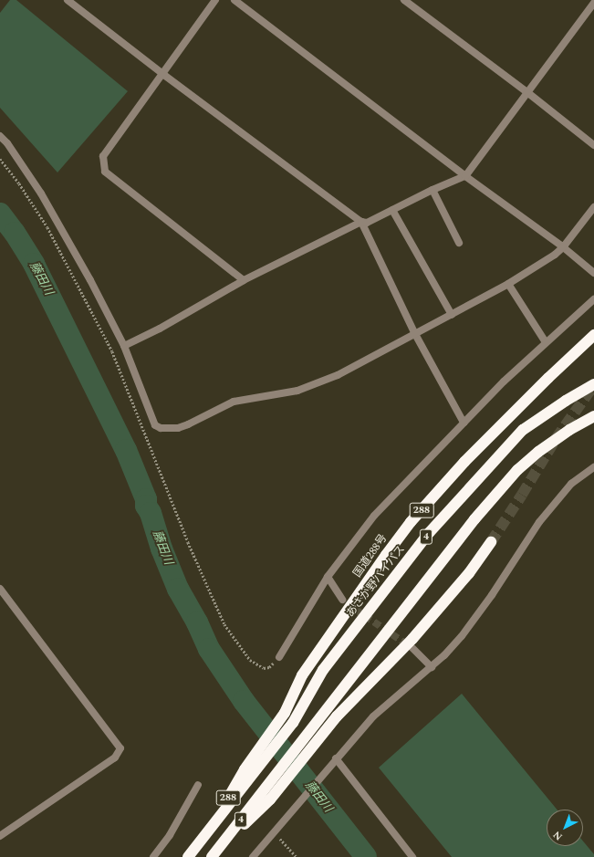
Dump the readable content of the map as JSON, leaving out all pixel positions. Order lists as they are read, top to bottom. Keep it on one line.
{"streets":{"highway":["288","4","国道288号","あさか野バイパス"]},"crossings":[["288","4"],["国道288号","あさか野バイパス"]],"water":["藤田川"],"north":"bottom left"}
